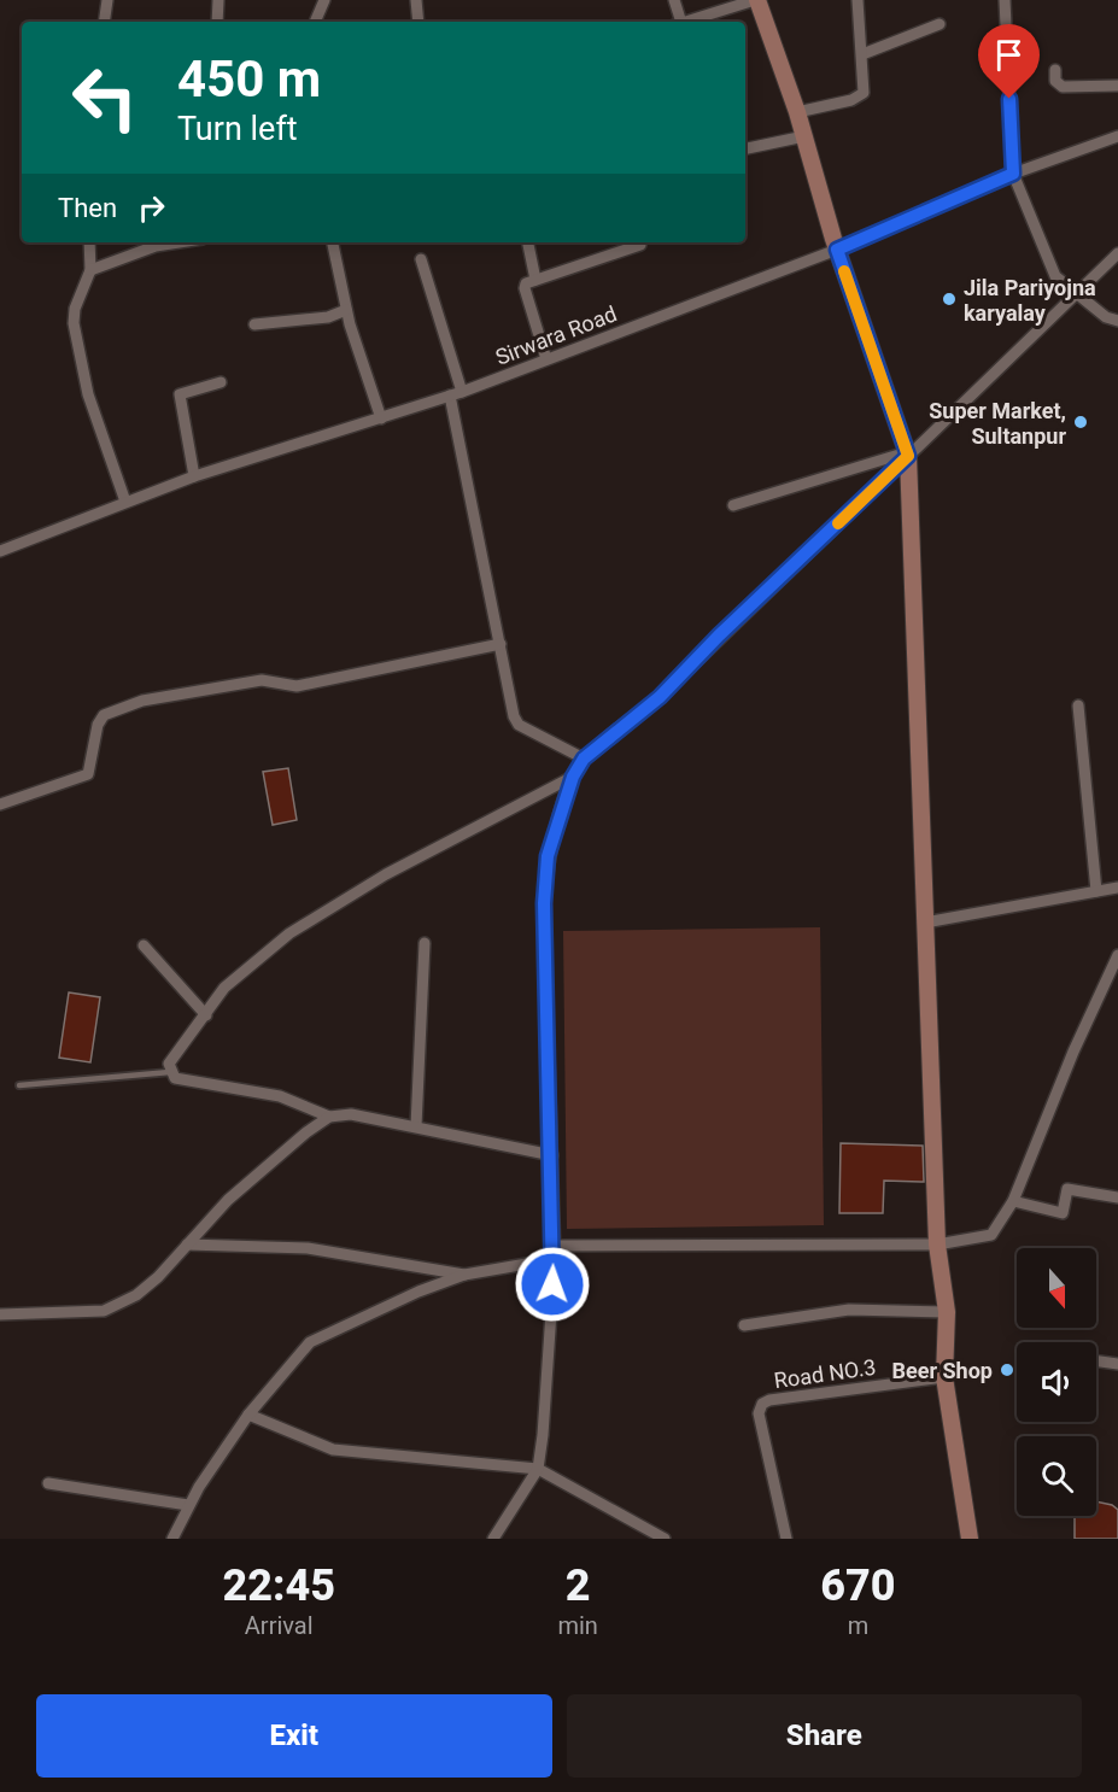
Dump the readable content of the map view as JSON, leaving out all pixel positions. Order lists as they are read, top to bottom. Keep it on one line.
{"streets":{"street":["Sirwara Road","Road NO.3"]},"places":["Jila Pariyojna karyalay","Super Market, Sultanpur","Beer Shop"],"north":"bottom","page":{"turn":["450 m","Turn left"],"then":"Then","eta":["22:45","Arrival","2","min","670","m"],"buttons":["Exit","Share"]}}
